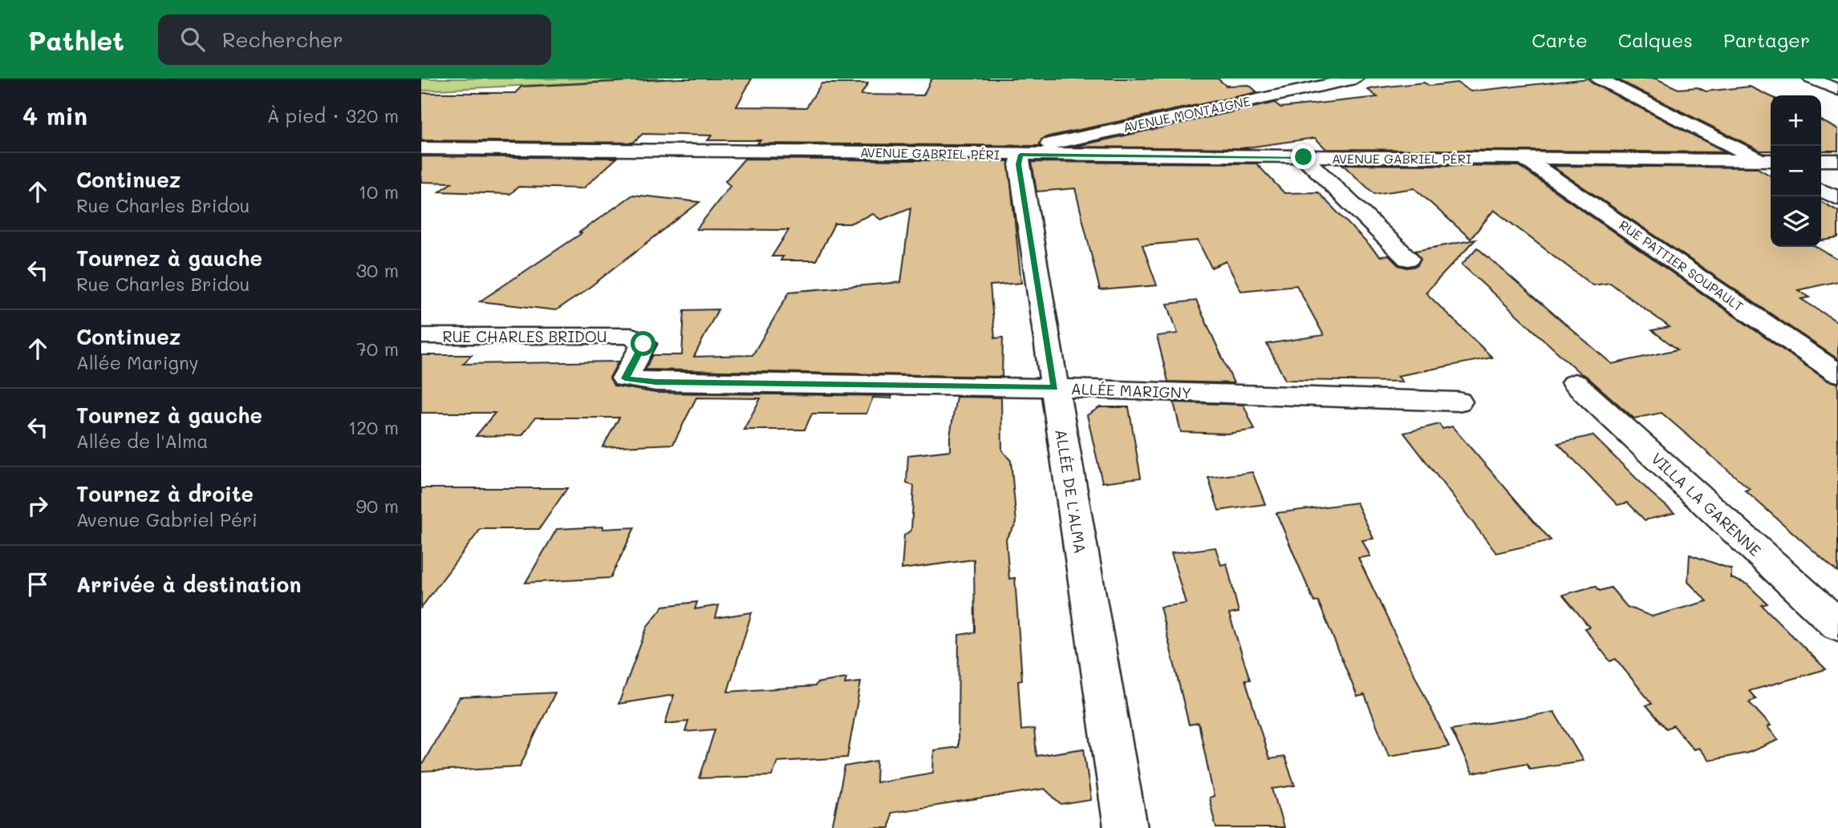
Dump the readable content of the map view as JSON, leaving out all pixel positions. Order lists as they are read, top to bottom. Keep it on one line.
{"streets":{"street":["AVENUE MONTAIGNE","AVENUE GABRIEL PÉRI","RUE PATTIER SOUPAULT","RUE CHARLES BRIDOU","ALLÉE MARIGNY","ALLÉE DE L'ALMA","VILLA LA GARENNE"]},"crossings":[["AVENUE MONTAIGNE","AVENUE GABRIEL PÉRI"],["AVENUE MONTAIGNE","ALLÉE DE L'ALMA"],["AVENUE GABRIEL PÉRI","RUE PATTIER SOUPAULT"],["AVENUE GABRIEL PÉRI","ALLÉE DE L'ALMA"],["RUE CHARLES BRIDOU","ALLÉE MARIGNY"],["ALLÉE MARIGNY","ALLÉE DE L'ALMA"]],"page":{"header":"Pathlet","search":"Rechercher","nav":["Carte","Calques","Partager"],"heading":["4 min","À pied · 320 m"],"map_buttons":["+","−"],"list":[["Continuez","Rue Charles Bridou","10 m"],["Tournez à gauche","Rue Charles Bridou","30 m"],["Continuez","Allée Marigny","70 m"],["Tournez à gauche","Allée de l'Alma","120 m"],["Tournez à droite","Avenue Gabriel Péri","90 m"],"Arrivée à destination"]}}
